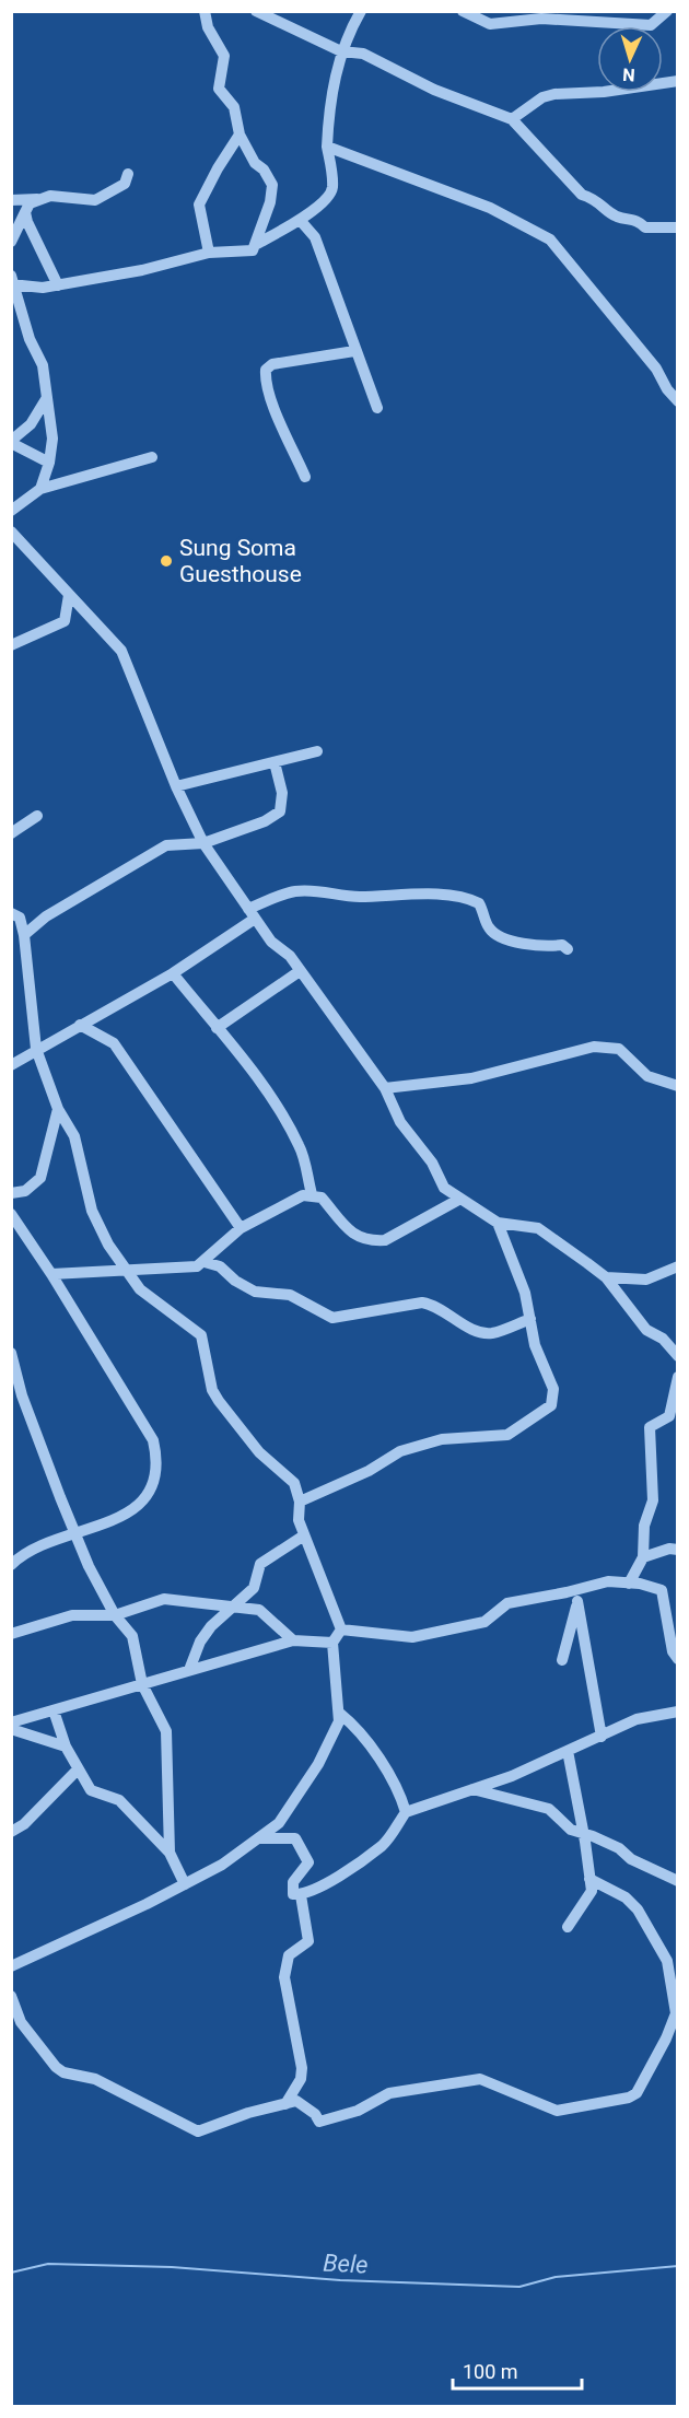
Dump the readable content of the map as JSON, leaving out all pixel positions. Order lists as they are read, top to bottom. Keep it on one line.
{"water":["Bele"],"places":["Sung Soma Guesthouse"],"scale_bar":"100 m","north":"bottom"}
